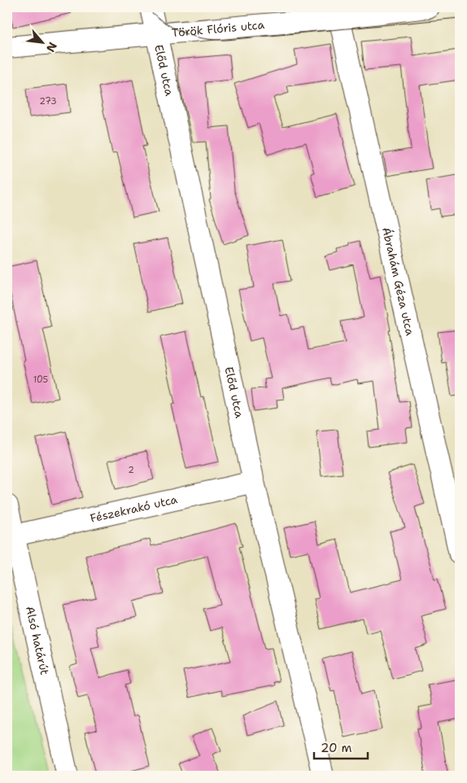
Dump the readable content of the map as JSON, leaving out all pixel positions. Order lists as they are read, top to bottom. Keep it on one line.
{"streets":{"street":["Török Flóris utca","Előd utca","Ábrahám Géza utca","Fészekrakó utca","Alsó határút"]},"crossings":[["Török Flóris utca","Előd utca"],["Török Flóris utca","Ábrahám Géza utca"],["Előd utca","Fészekrakó utca"],["Fészekrakó utca","Alsó határút"]],"house_numbers":["273","105","2"],"scale_bar":"20 m","north":"bottom right"}
